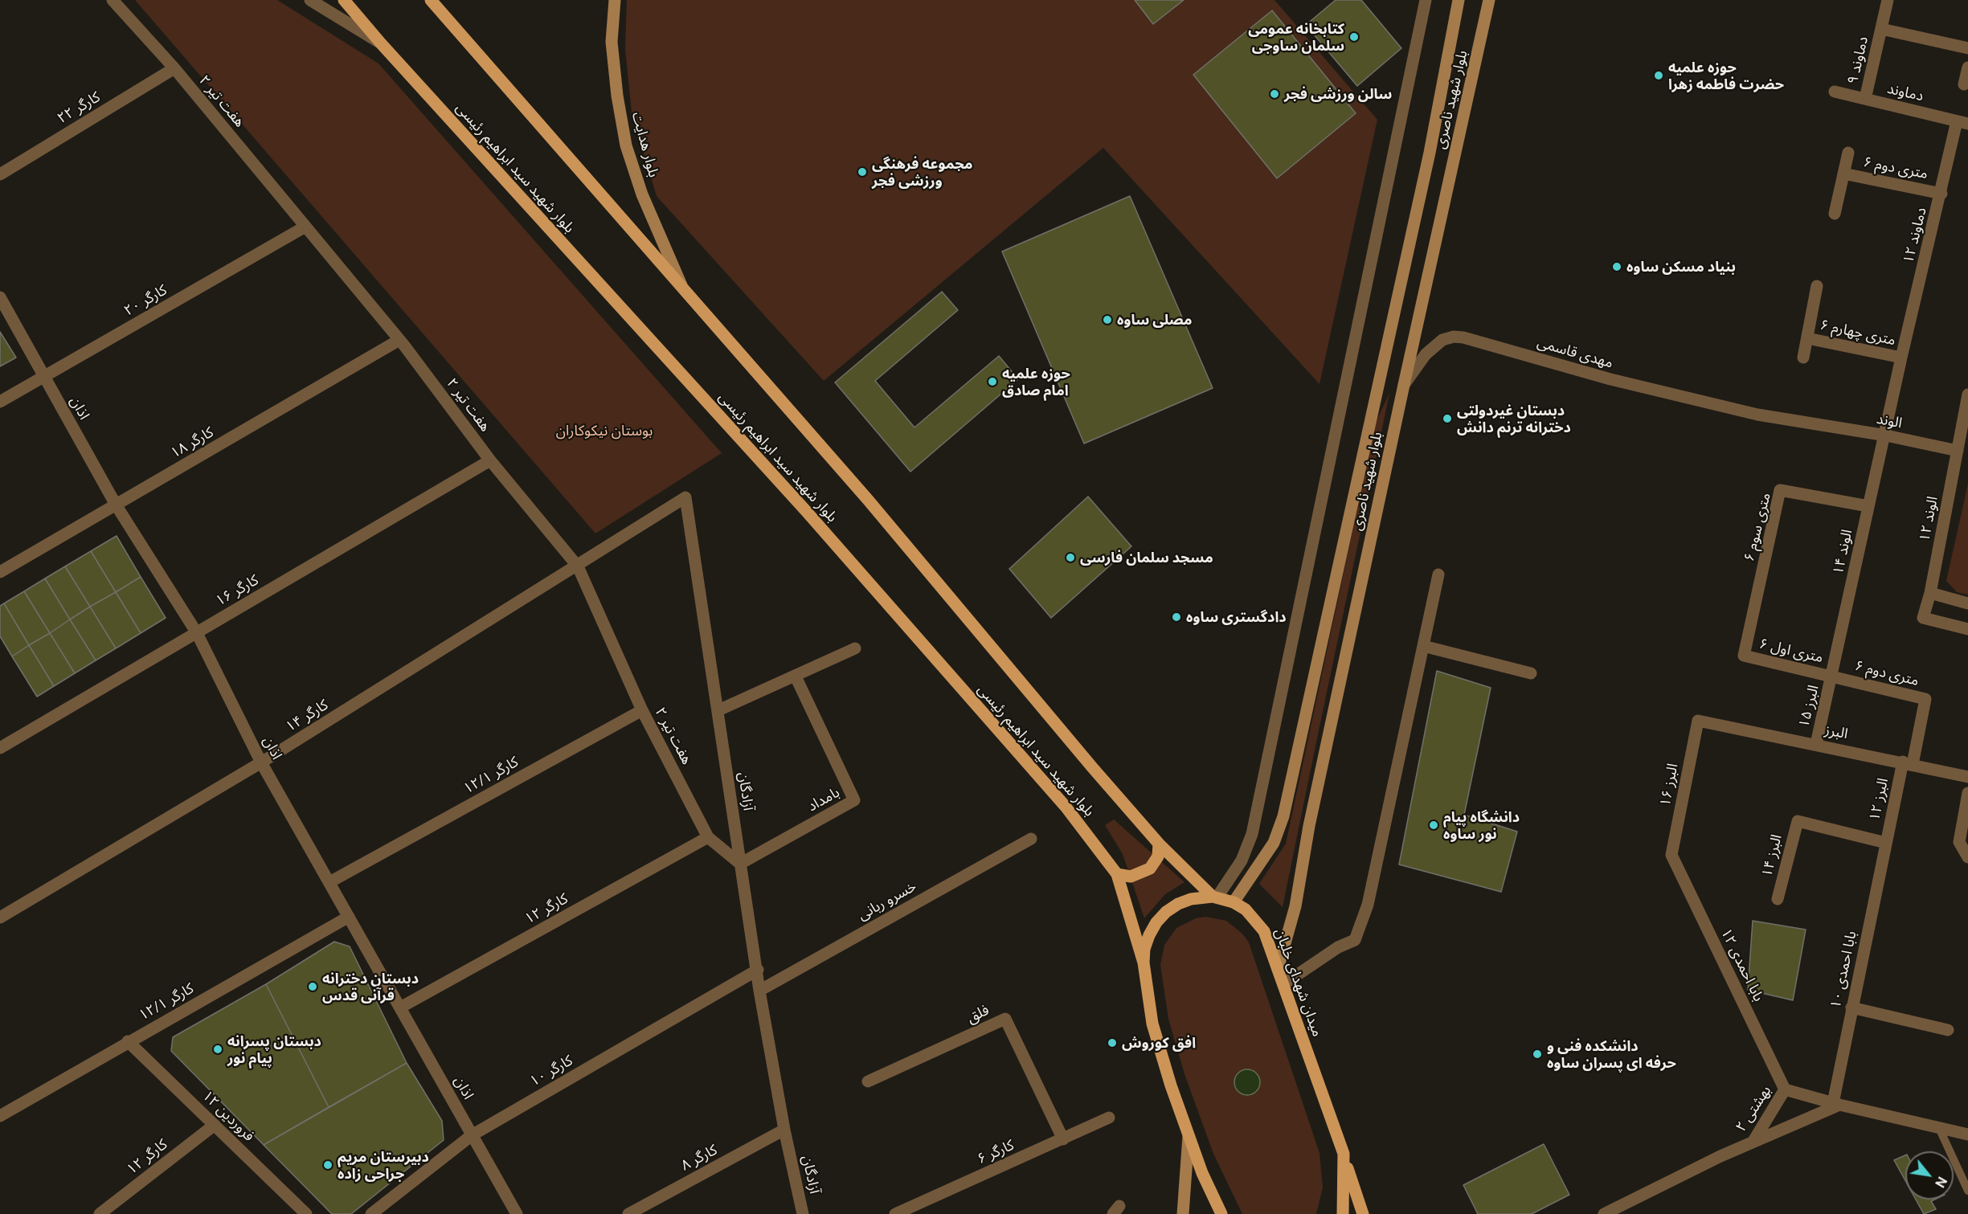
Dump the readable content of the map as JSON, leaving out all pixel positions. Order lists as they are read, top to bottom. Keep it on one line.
{"streets":{"main road":["بلوار شهید ناصری","بلوار هدایت","بلوار شهید سید ابراهیم رئیسی","میدان شهدای خلبان"],"street":["دماوند ۹","دماوند","هفت تیر ۲","کارگر ۲۲","۶ متری دوم","دماوند ۱۲","کارگر ۲۰","۶ متری چهارم","مهدی قاسمی","اذان","الوند","کارگر ۱۸","الوند ۱۲","۶ متری سوم","الوند ۱۴","کارگر ۱۶","۶ متری اول","البرز ۱۵","کارگر ۱۴","البرز","کارگر ۱۲/۱","البرز ۱۶","آزادگان","بامداد","البرز ۱۲","البرز ۱۴","خسرو ربانی","کارگر ۱۲","بابا احمدی ۱۲","بابا احمدی ۱۰","فلق","کارگر ۱۰","بهشتی ۲","۱۲ فروردین","کارگر ۶","کارگر ۸"]},"crossings":[["دماوند ۹","دماوند"],["دماوند","دماوند ۱۲"],["بلوار شهید ناصری","مهدی قاسمی"],["بلوار شهید ناصری","میدان شهدای خلبان"],["هفت تیر ۲","کارگر ۲۲"],["هفت تیر ۲","کارگر ۲۰"],["هفت تیر ۲","کارگر ۱۸"],["هفت تیر ۲","کارگر ۱۶"],["هفت تیر ۲","کارگر ۱۴"],["هفت تیر ۲","کارگر ۱۲/۱"],["هفت تیر ۲","آزادگان"],["هفت تیر ۲","بامداد"],["هفت تیر ۲","کارگر ۱۲"],["بلوار شهید سید ابراهیم رئیسی","میدان شهدای خلبان"],["۶ متری دوم","دماوند ۱۲"],["۶ متری دوم","الوند ۱۴"],["۶ متری دوم","۶ متری اول"],["۶ متری دوم","البرز ۱۵"],["۶ متری دوم","البرز"],["۶ متری دوم","البرز ۱۲"],["دماوند ۱۲","۶ متری چهارم"],["دماوند ۱۲","الوند"],["دماوند ۱۲","الوند ۱۴"],["کارگر ۲۰","اذان"],["مهدی قاسمی","الوند"],["اذان","کارگر ۱۸"],["اذان","کارگر ۱۶"],["اذان","کارگر ۱۴"],["اذان","کارگر ۱۲/۱"],["اذان","کارگر ۱۲"],["اذان","کارگر ۱۰"],["الوند","الوند ۱۲"],["الوند","الوند ۱۴"],["۶ متری سوم","الوند ۱۴"],["۶ متری سوم","۶ متری اول"],["الوند ۱۴","۶ متری اول"],["الوند ۱۴","البرز ۱۵"],["۶ متری اول","البرز ۱۵"],["البرز ۱۵","البرز"],["کارگر ۱۴","آزادگان"],["البرز","البرز ۱۶"],["البرز","البرز ۱۲"],["کارگر ۱۲/۱","۱۲ فروردین"],["البرز ۱۶","بابا احمدی ۱۲"],["آزادگان","بامداد"],["آزادگان","خسرو ربانی"],["آزادگان","کارگر ۱۰"],["آزادگان","کارگر ۸"],["البرز ۱۲","البرز ۱۴"],["البرز ۱۲","بابا احمدی ۱۰"],["البرز ۱۴","بابا احمدی ۱۰"],["کارگر ۱۲","۱۲ فروردین"],["بابا احمدی ۱۲","بهشتی ۲"],["بابا احمدی ۱۰","بهشتی ۲"],["فلق","کارگر ۶"]],"parks":["بوستان نیکوکاران"],"places":["کتابخانه عمومی سلمان ساوجی","حوزه علمیه حضرت فاطمه زهرا","سالن ورزشی فجر","مجموعه فرهنگی ورزشی فجر","بنیاد مسکن ساوه","مصلی ساوه","حوزه علمیه امام صادق","دبستان غیردولتی دخترانه ترنم دانش","مسجد سلمان فارسی","دادگستری ساوه","دانشگاه پیام نور ساوه","دبستان دخترانه قرآنی قدس","افق کوروش","دبستان پسرانه پیام نور","دانشکده فنی و حرفه ای پسران ساوه","دبیرستان مریم جراحی زاده"],"north":"bottom right"}
